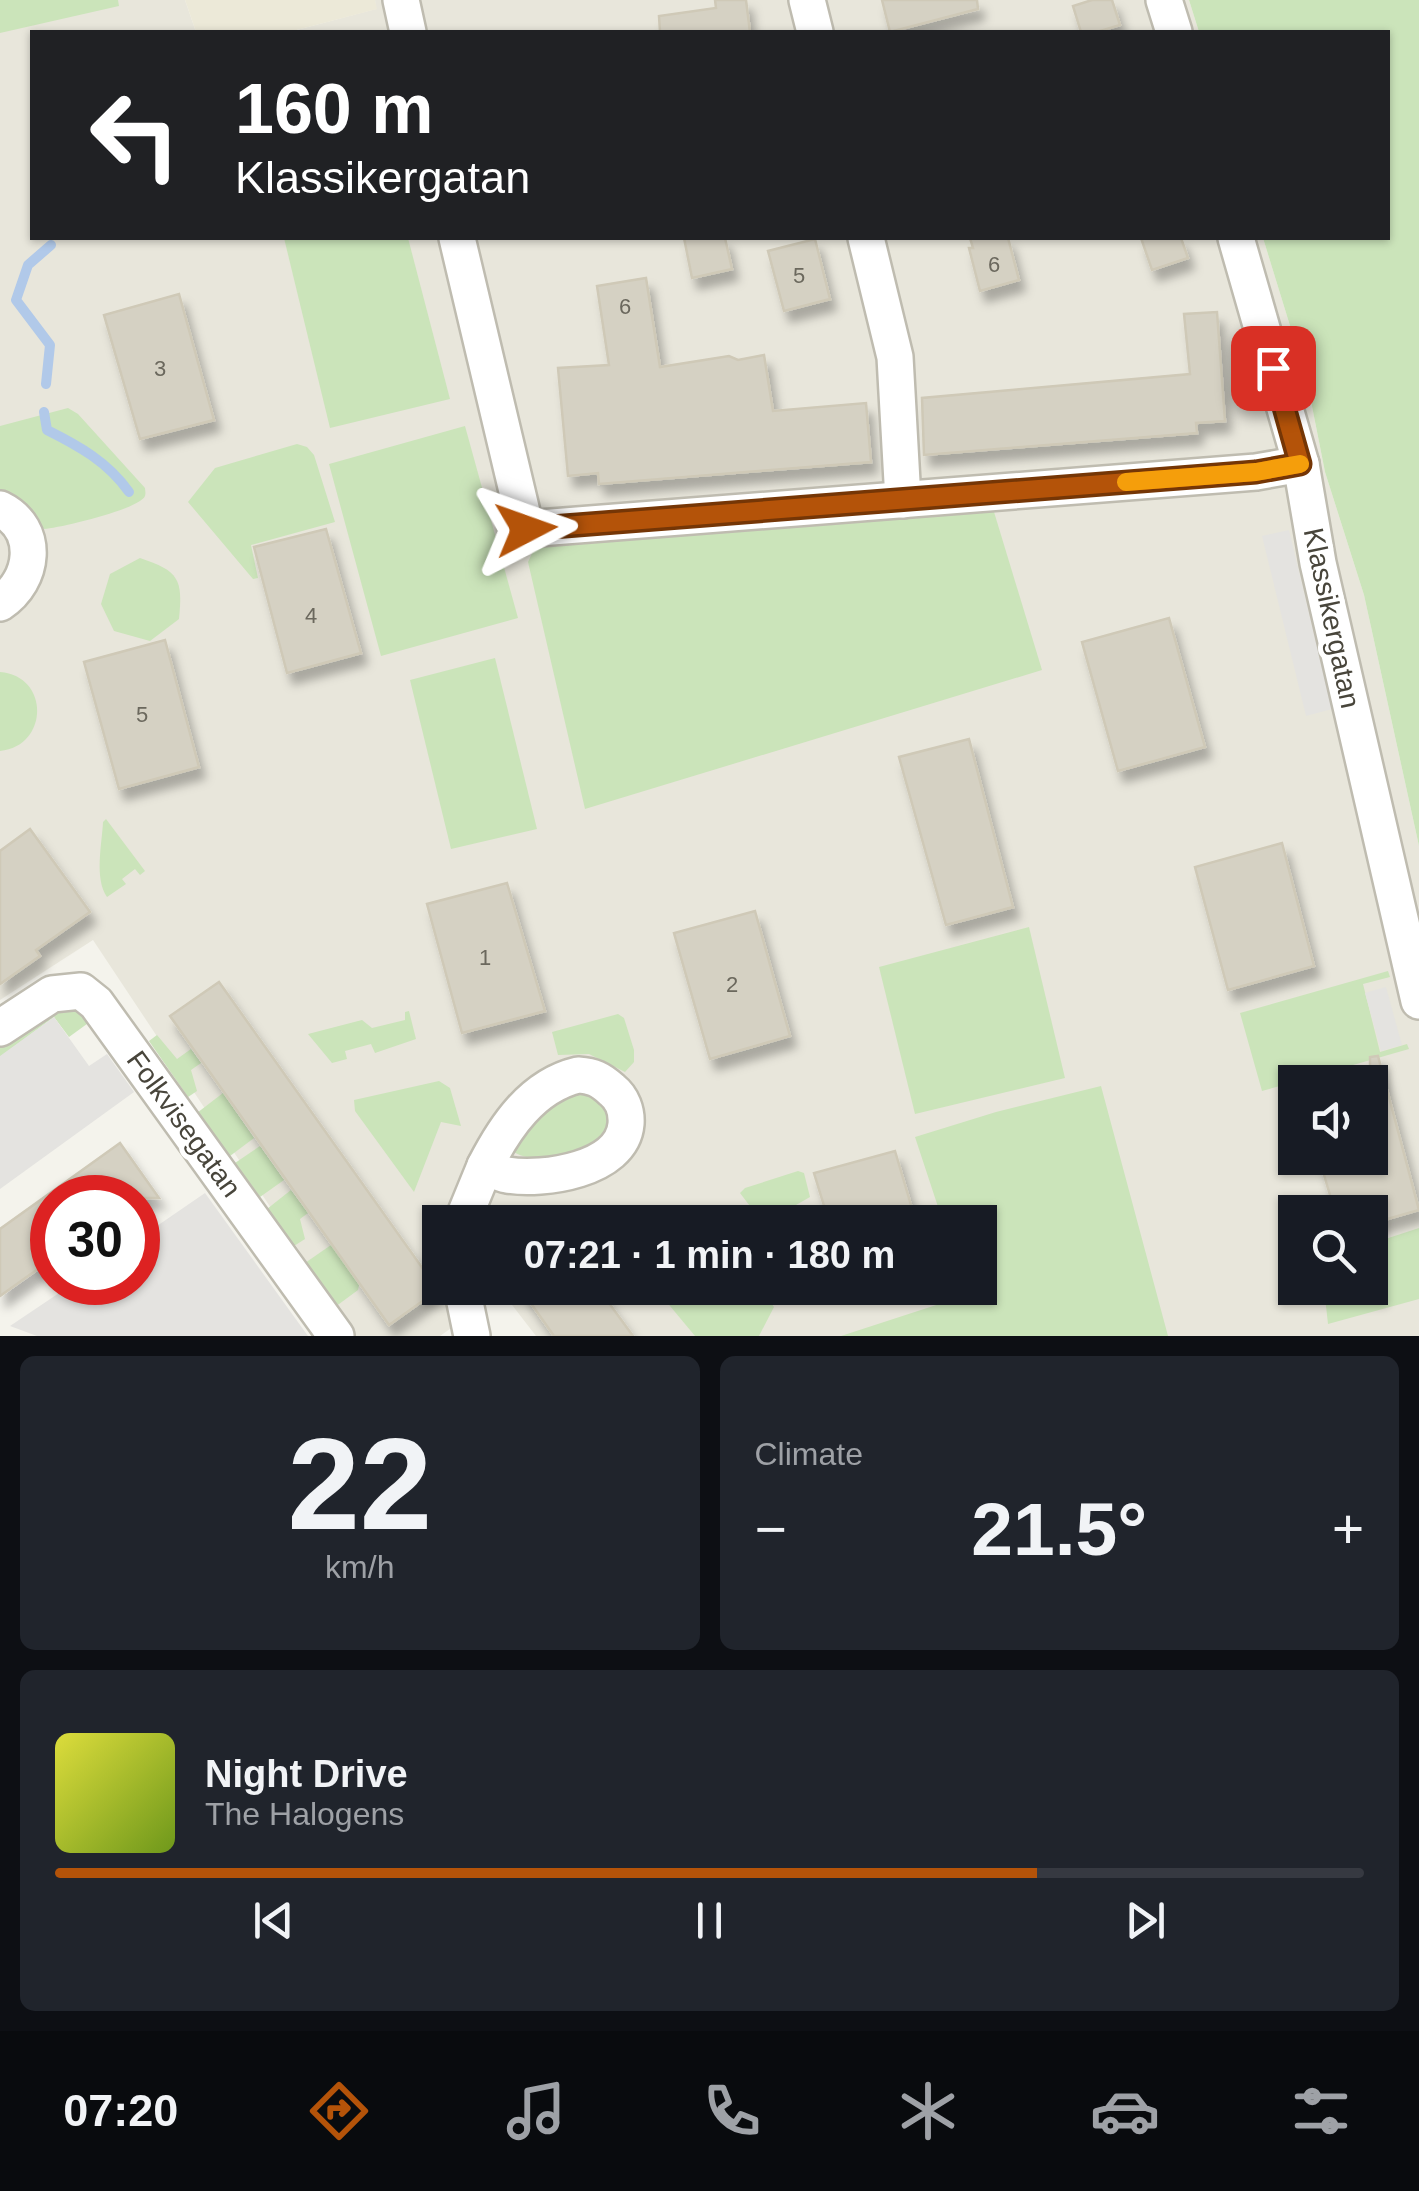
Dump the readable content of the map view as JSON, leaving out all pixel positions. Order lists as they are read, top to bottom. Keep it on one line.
{"streets":{"street":["Klassikergatan","Folkvisegatan"]},"house_numbers":["6","5","6","3","4","5","1","2"],"page":{"turn":["160 m","Klassikergatan"],"limit":"30","trip":"07:21 · 1 min · 180 m","tile":[["22","km/h"],"Climate"],"heat":["−","21.5°","+"],"song":["Night Drive","The Halogens"],"tabs":"07:20"}}
